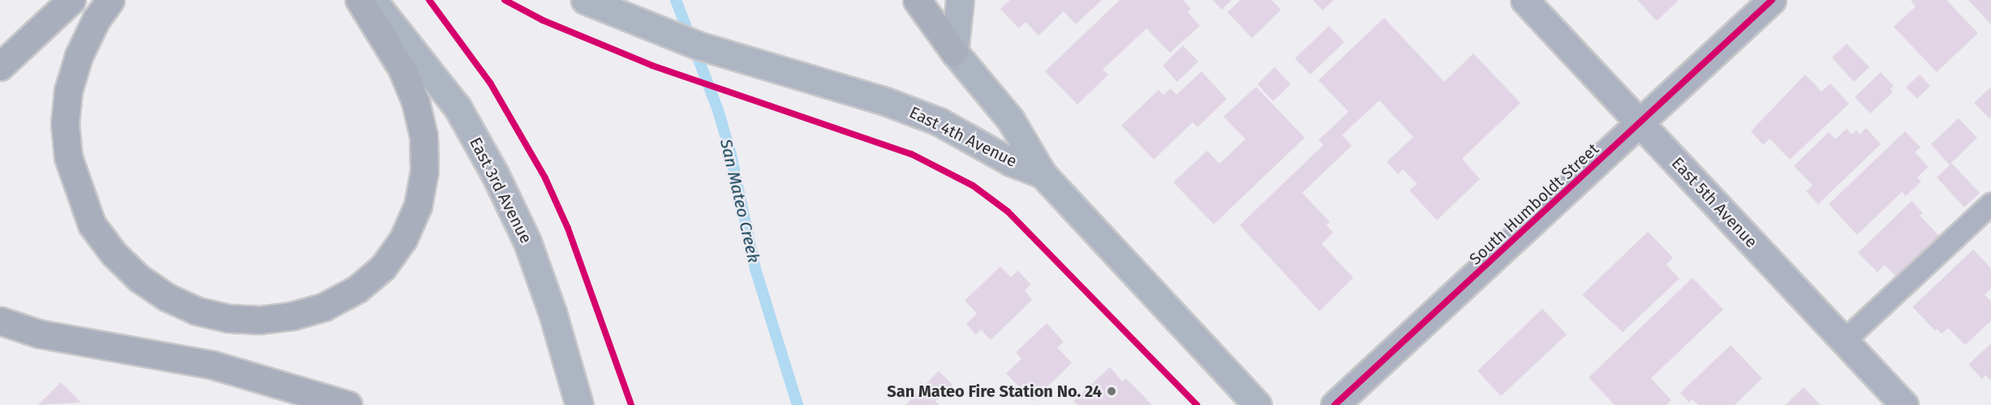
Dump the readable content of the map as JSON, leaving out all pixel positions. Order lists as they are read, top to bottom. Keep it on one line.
{"streets":{"main road":["East 4th Avenue","East 3rd Avenue"],"street":["East 5th Avenue","South Humboldt Street"]},"crossings":[["East 5th Avenue","South Humboldt Street"]],"water":["San Mateo Creek"],"places":["San Mateo Fire Station No. 24"]}
